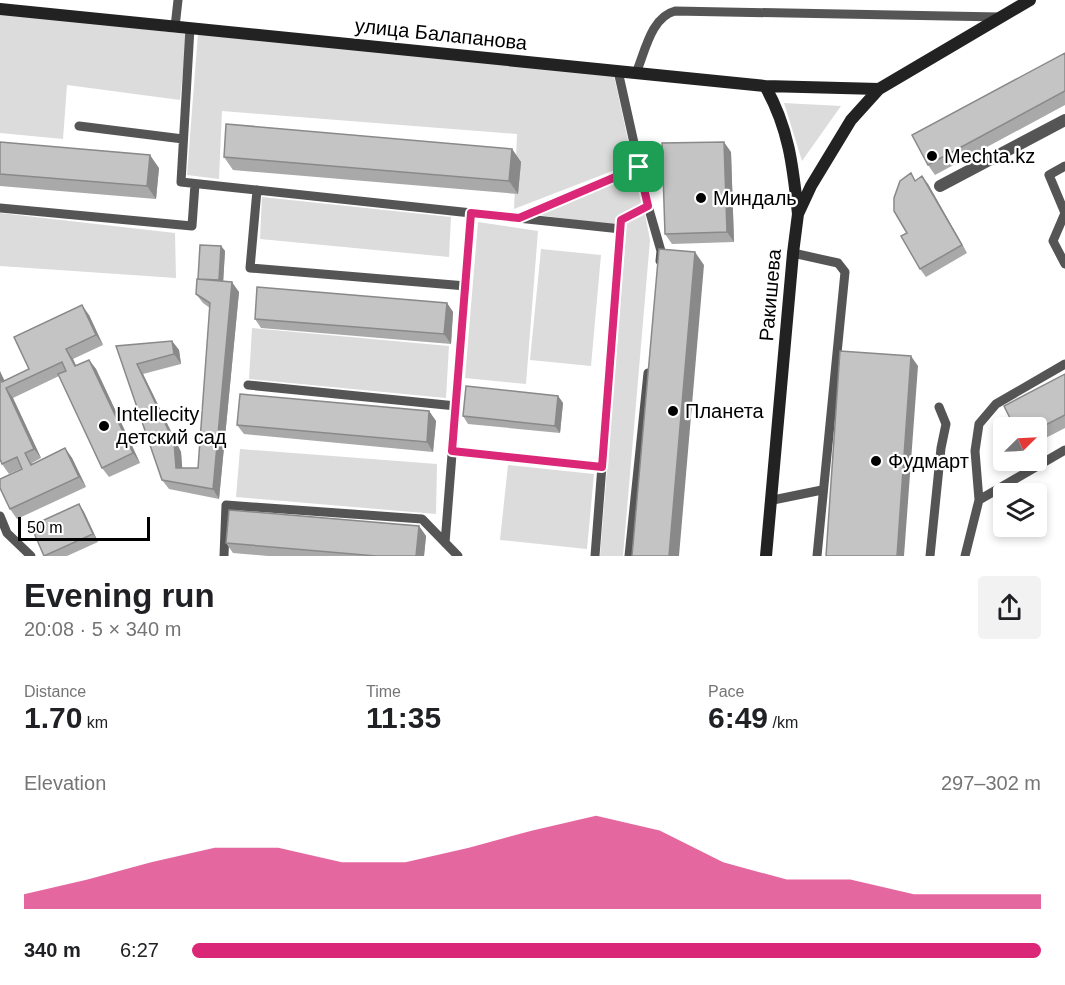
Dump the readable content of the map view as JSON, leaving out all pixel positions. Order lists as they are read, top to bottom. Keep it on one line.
{"streets":{"street":["улица Балапанова","Ракишева"]},"crossings":[["улица Балапанова","Ракишева"]],"places":["Mechta.kz","Миндаль","Планета","Intellecity детский сад","Фудмарт"],"scale_bar":"50 m","north":"top right","page":{"scale":"50 m","heading":["Evening run","20:08 · 5 × 340 m"],"stats":[["Distance","1.70 km"],["Time","11:35"],["Pace","6:49 /km"]],"chart":["Elevation","297–302 m"],"list":[{"name":"340 m","note":"6:27"}]}}
